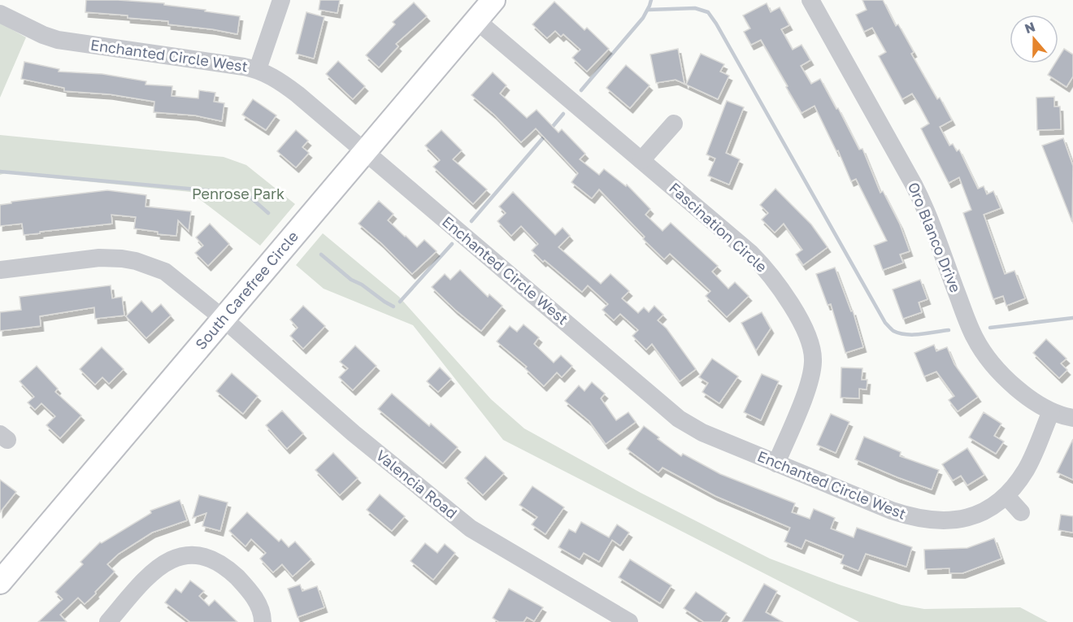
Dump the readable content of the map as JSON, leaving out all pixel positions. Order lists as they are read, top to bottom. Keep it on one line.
{"streets":{"main road":["South Carefree Circle"],"street":["Enchanted Circle West","Fascination Circle","Oro Blanco Drive","Valencia Road"]},"crossings":[["Enchanted Circle West","Fascination Circle"],["Enchanted Circle West","Oro Blanco Drive"],["Enchanted Circle West","South Carefree Circle"],["Fascination Circle","South Carefree Circle"],["South Carefree Circle","Valencia Road"]],"parks":["Penrose Park"],"north":"top"}
